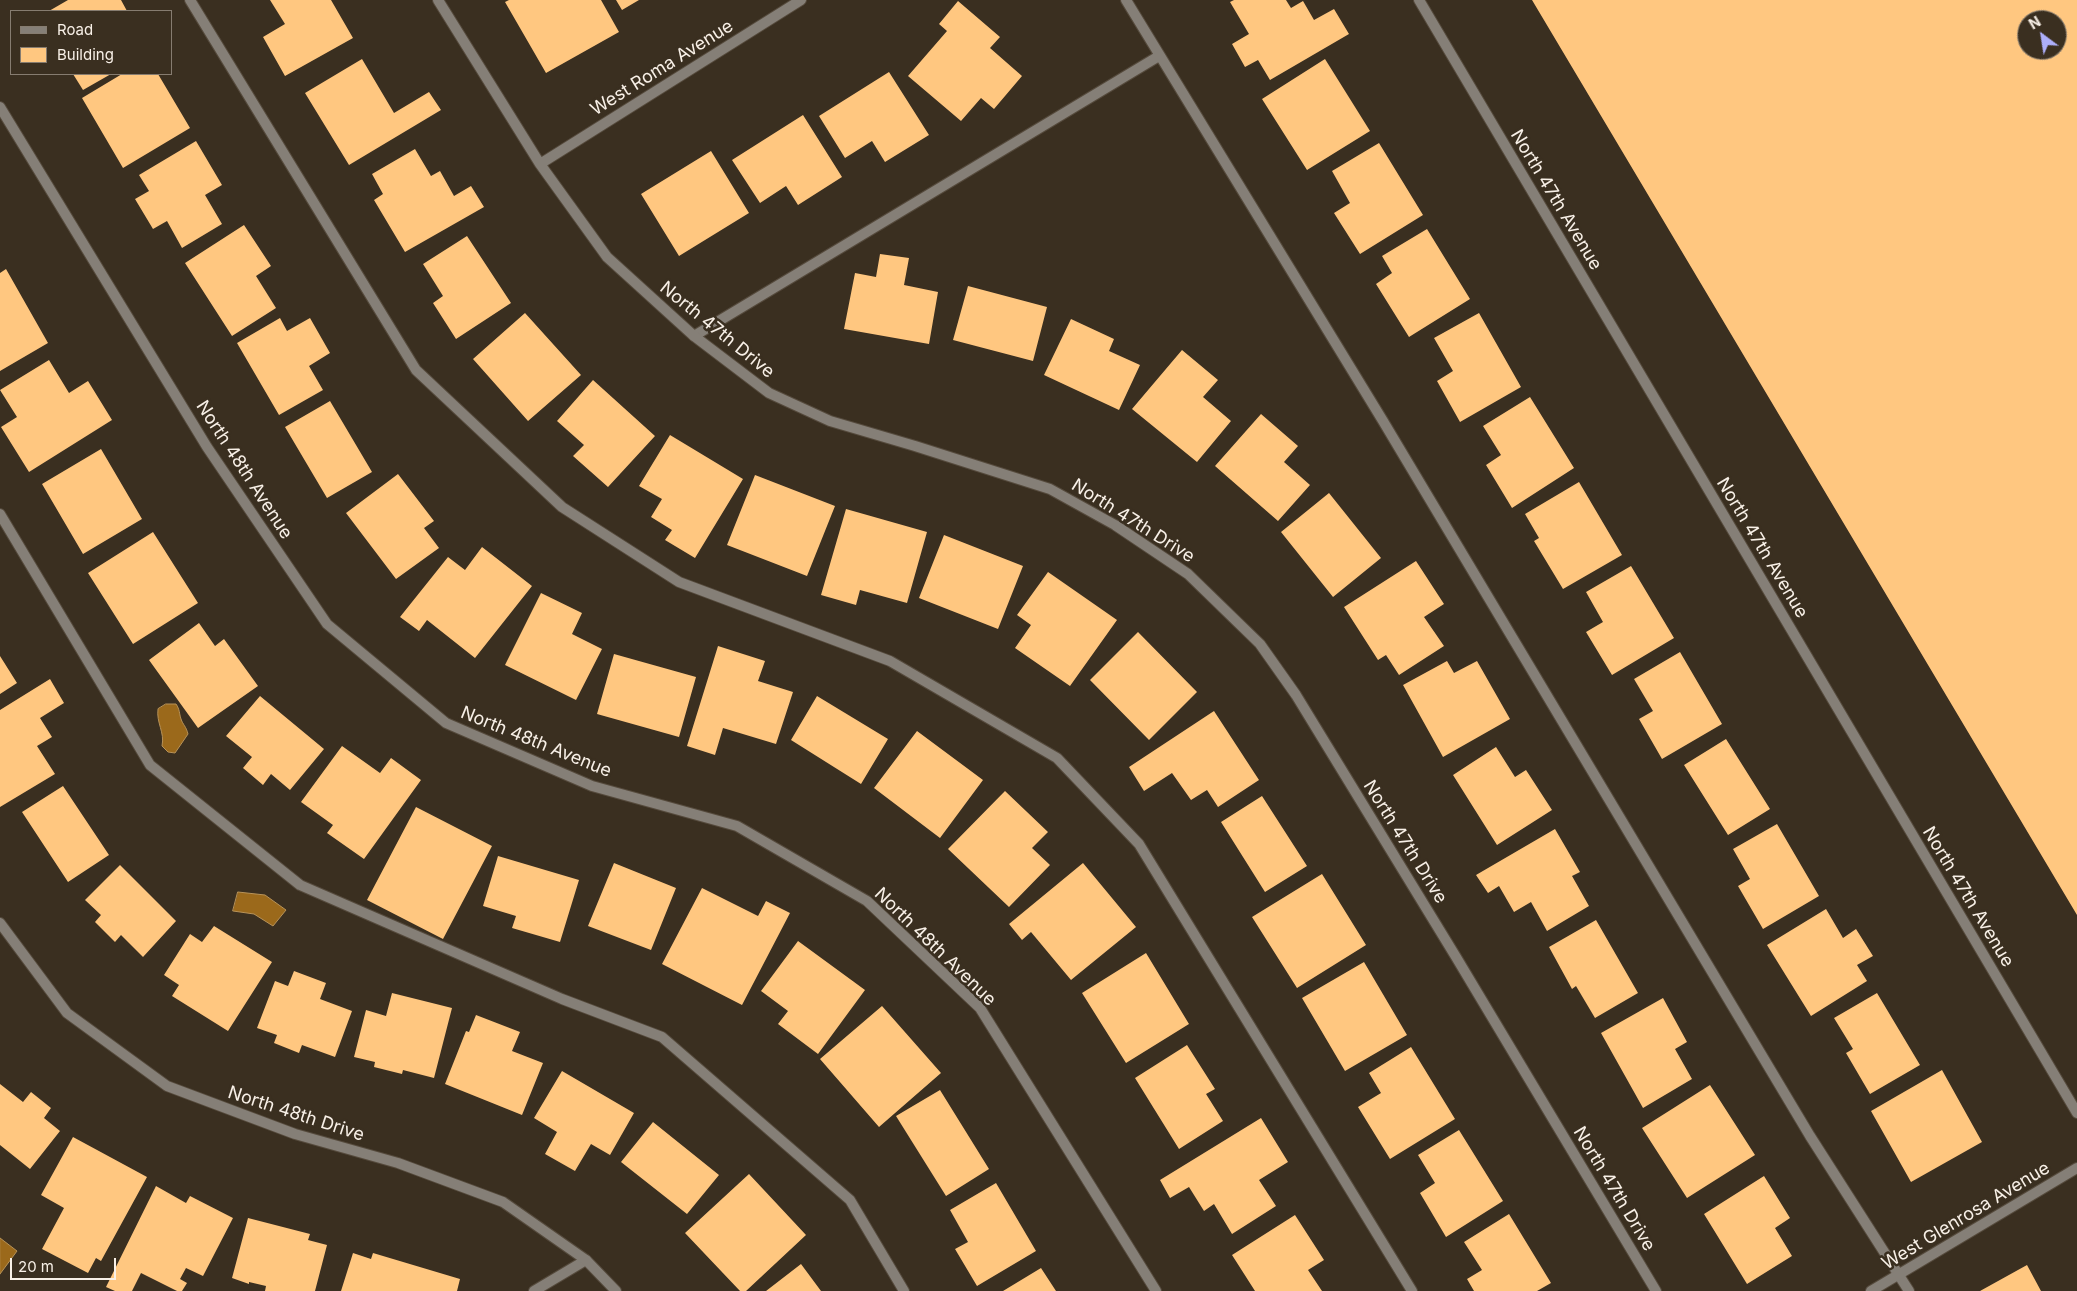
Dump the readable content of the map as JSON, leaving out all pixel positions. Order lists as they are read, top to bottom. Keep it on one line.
{"streets":{"street":["West Roma Avenue","North 47th Avenue","North 47th Drive","North 48th Avenue","North 48th Drive","West Glenrosa Avenue"]},"crossings":[["West Roma Avenue","North 47th Drive"]],"legend":["Road","Building"],"scale_bar":"20 m","north":"top left"}
